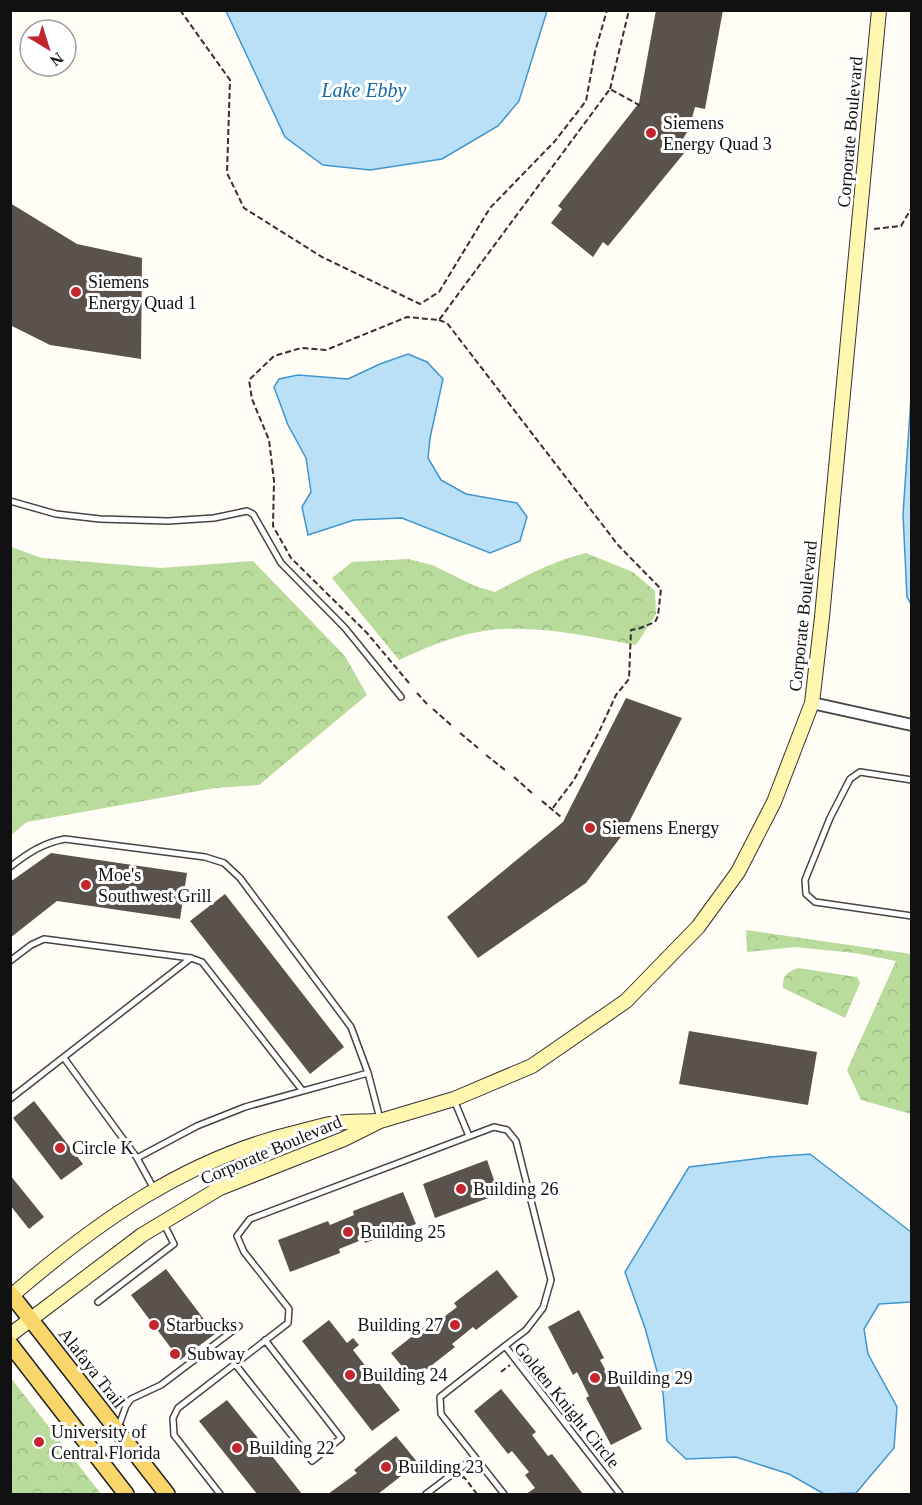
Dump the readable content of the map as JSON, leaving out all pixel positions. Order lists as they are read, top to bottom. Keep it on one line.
{"streets":{"main road":["Alafaya Trail"],"street":["Corporate Boulevard"],"lane":["Golden Knight Circle"]},"crossings":[["Corporate Boulevard","Alafaya Trail"]],"water":["Lake Ebby"],"places":["Siemens Energy Quad 3","Siemens Energy Quad 1","Siemens Energy","Moe's Southwest Grill","Circle K","Building 26","Building 25","Starbucks","Building 27","Subway","Building 24","Building 29","University of Central Florida","Building 22","Building 23"],"north":"bottom right"}
